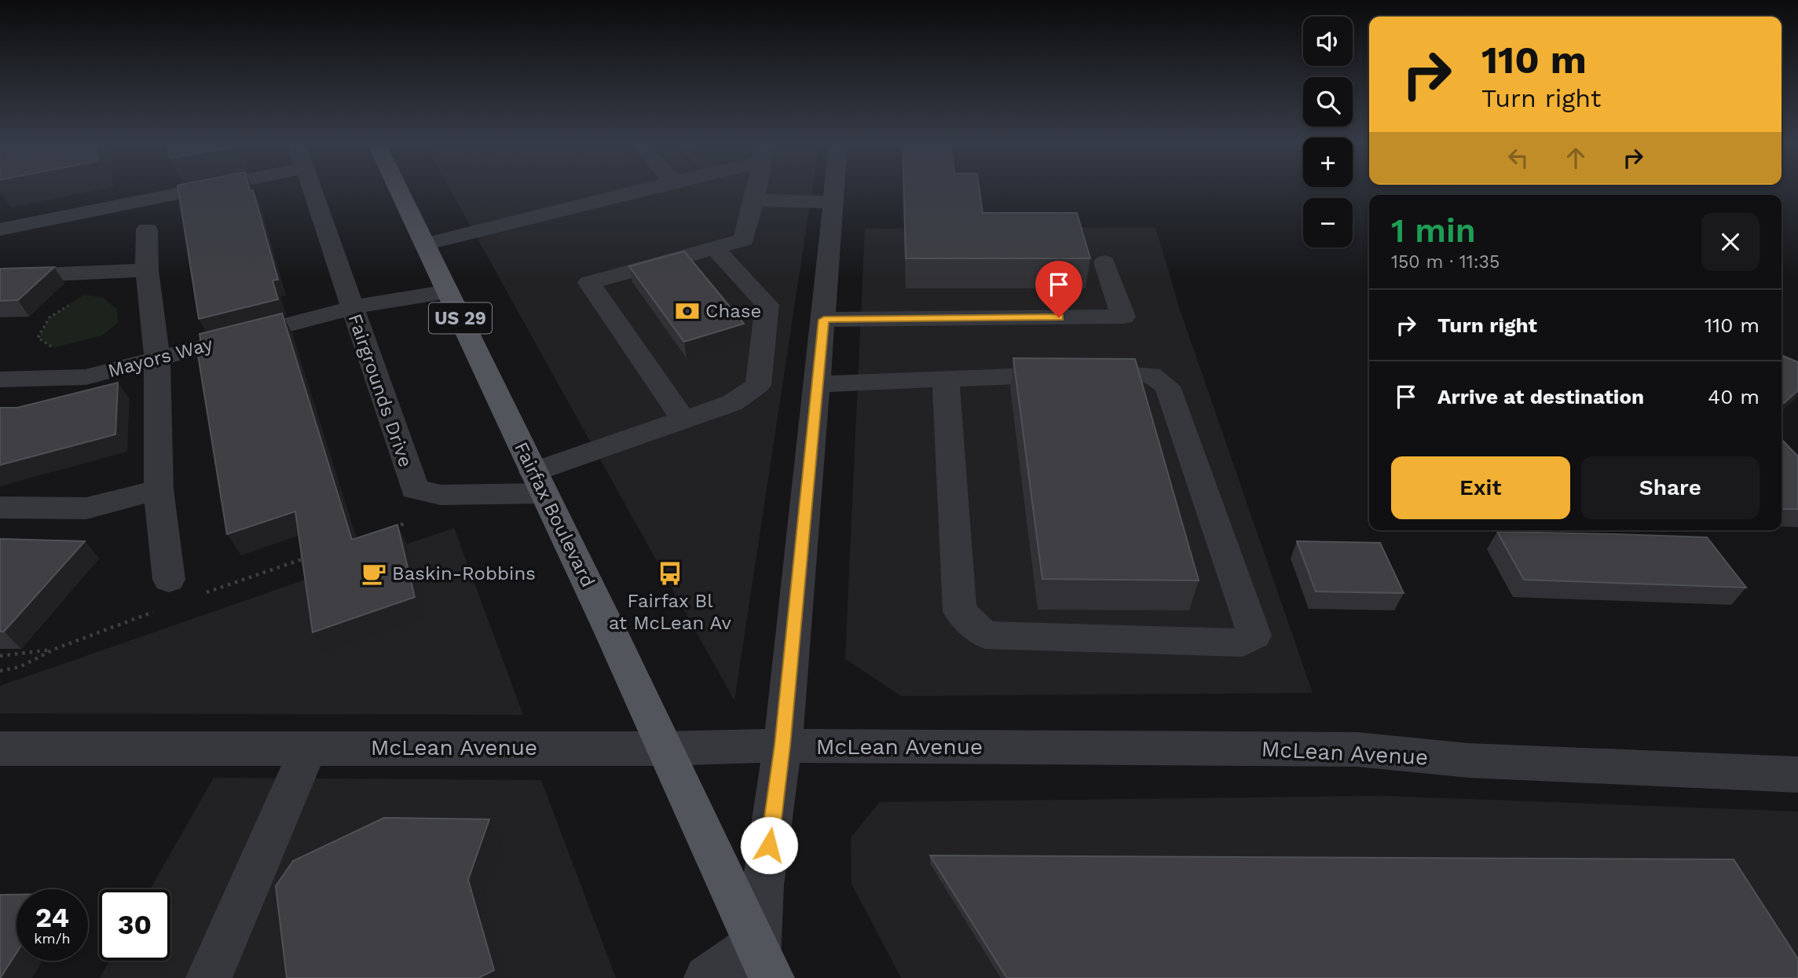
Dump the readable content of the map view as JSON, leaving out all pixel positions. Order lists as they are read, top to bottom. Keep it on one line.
{"streets":{"main road":["US 29","Fairfax Boulevard"],"street":["Mayors Way","Fairgrounds Drive","McLean Avenue"]},"crossings":[["Mayors Way","Fairgrounds Drive"],["Mayors Way","Fairfax Boulevard"],["Fairgrounds Drive","Fairfax Boulevard"],["Fairfax Boulevard","McLean Avenue"]],"places":{"bank":["Chase"],"cafe":["Baskin-Robbins"],"bus stop":["Fairfax Bl at McLean Av"]},"page":{"map_buttons":["+","−"],"turn":["110 m","Turn right"],"heading":["1 min","150 m · 11:35"],"list":[{"name":"Turn right","value":"110 m"},{"name":"Arrive at destination","value":"40 m"}],"buttons":["Exit","Share"],"speed":"24 km/h","limit":"30"}}
